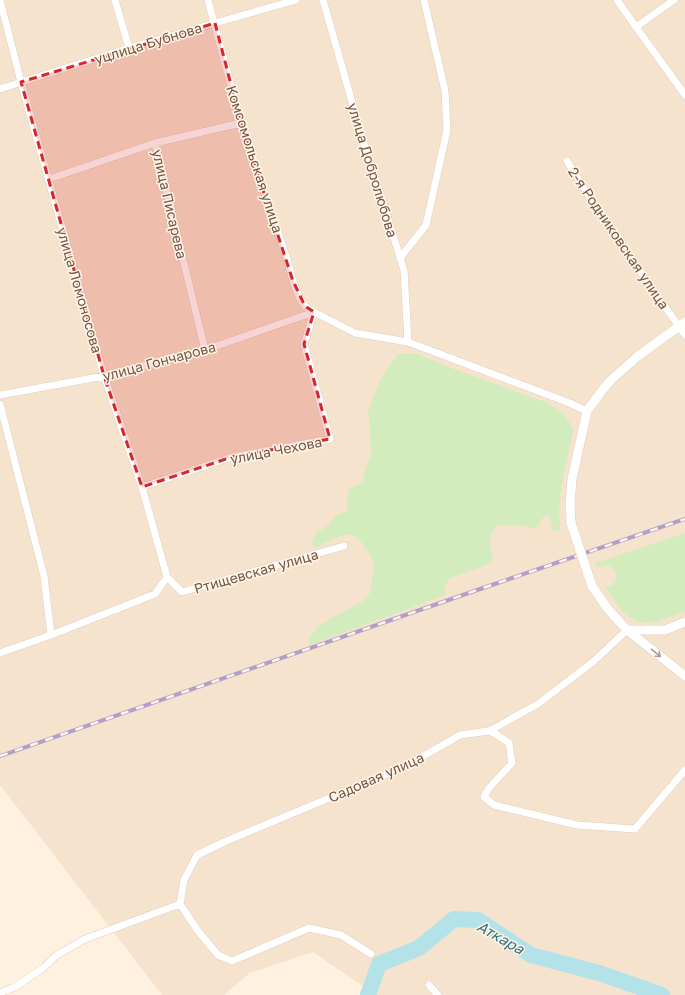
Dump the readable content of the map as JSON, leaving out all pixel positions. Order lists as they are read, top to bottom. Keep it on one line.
{"streets":{"street":["уцлица Бубнова","Комсомольская улица","улица Добролюбова","улица Писарева","2-я Родниковская улица","улица Ломоносова","улица Гончарова","улица Чехова","Ртищевская улица","Садовая улица"]},"crossings":[["уцлица Бубнова","Комсомольская улица"],["уцлица Бубнова","улица Ломоносова"],["Комсомольская улица","улица Добролюбова"],["Комсомольская улица","улица Писарева"],["Комсомольская улица","улица Гончарова"],["Комсомольская улица","улица Чехова"],["улица Писарева","улица Гончарова"],["улица Ломоносова","улица Гончарова"],["улица Ломоносова","улица Чехова"],["улица Ломоносова","Ртищевская улица"],["улица Гончарова","улица Чехова"]],"water":["Аткара"]}
